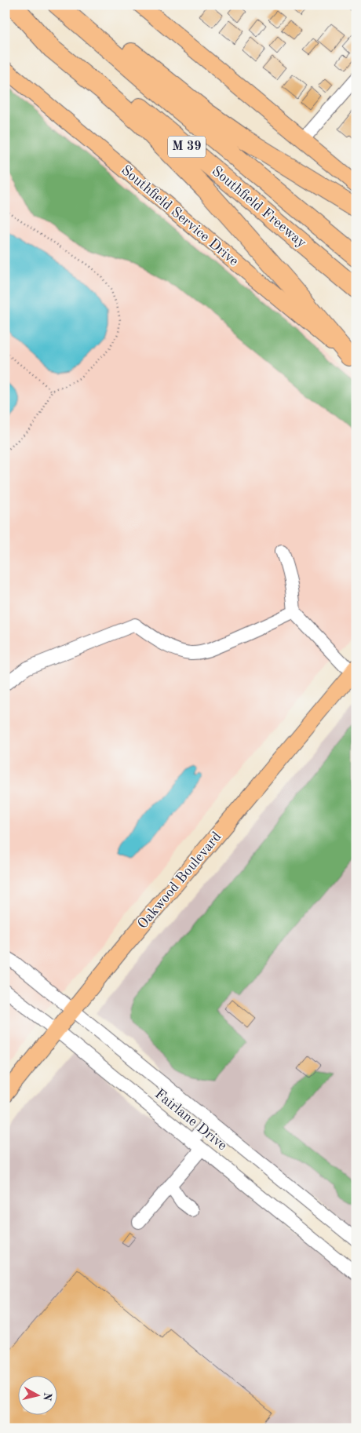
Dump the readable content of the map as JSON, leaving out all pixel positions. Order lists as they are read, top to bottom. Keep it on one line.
{"streets":{"highway":["M 39","Southfield Freeway"],"main road":["Southfield Service Drive","Oakwood Boulevard"],"street":["Fairlane Drive"]},"crossings":[["Oakwood Boulevard","Fairlane Drive"]],"north":"right"}
